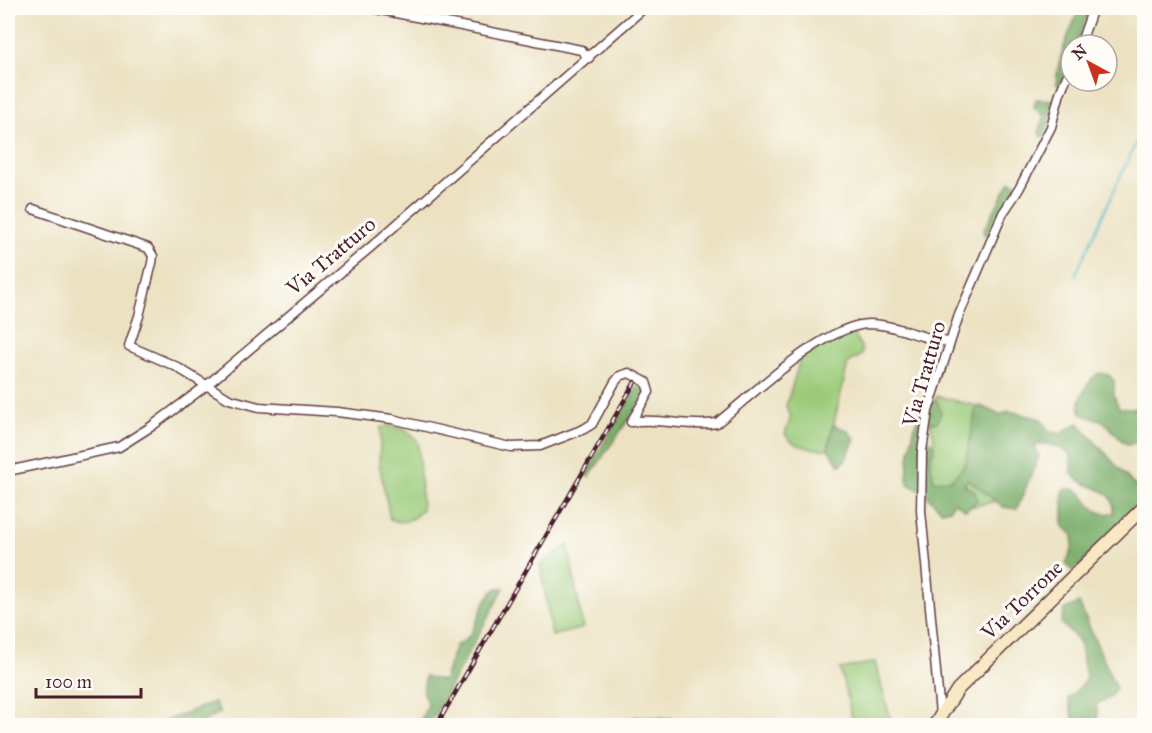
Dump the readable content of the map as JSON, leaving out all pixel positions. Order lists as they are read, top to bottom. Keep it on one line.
{"streets":{"main road":["Via Torrone"],"street":["Via Tratturo"]},"crossings":[["Via Tratturo","Via Torrone"]],"scale_bar":"100 m","north":"top left"}
